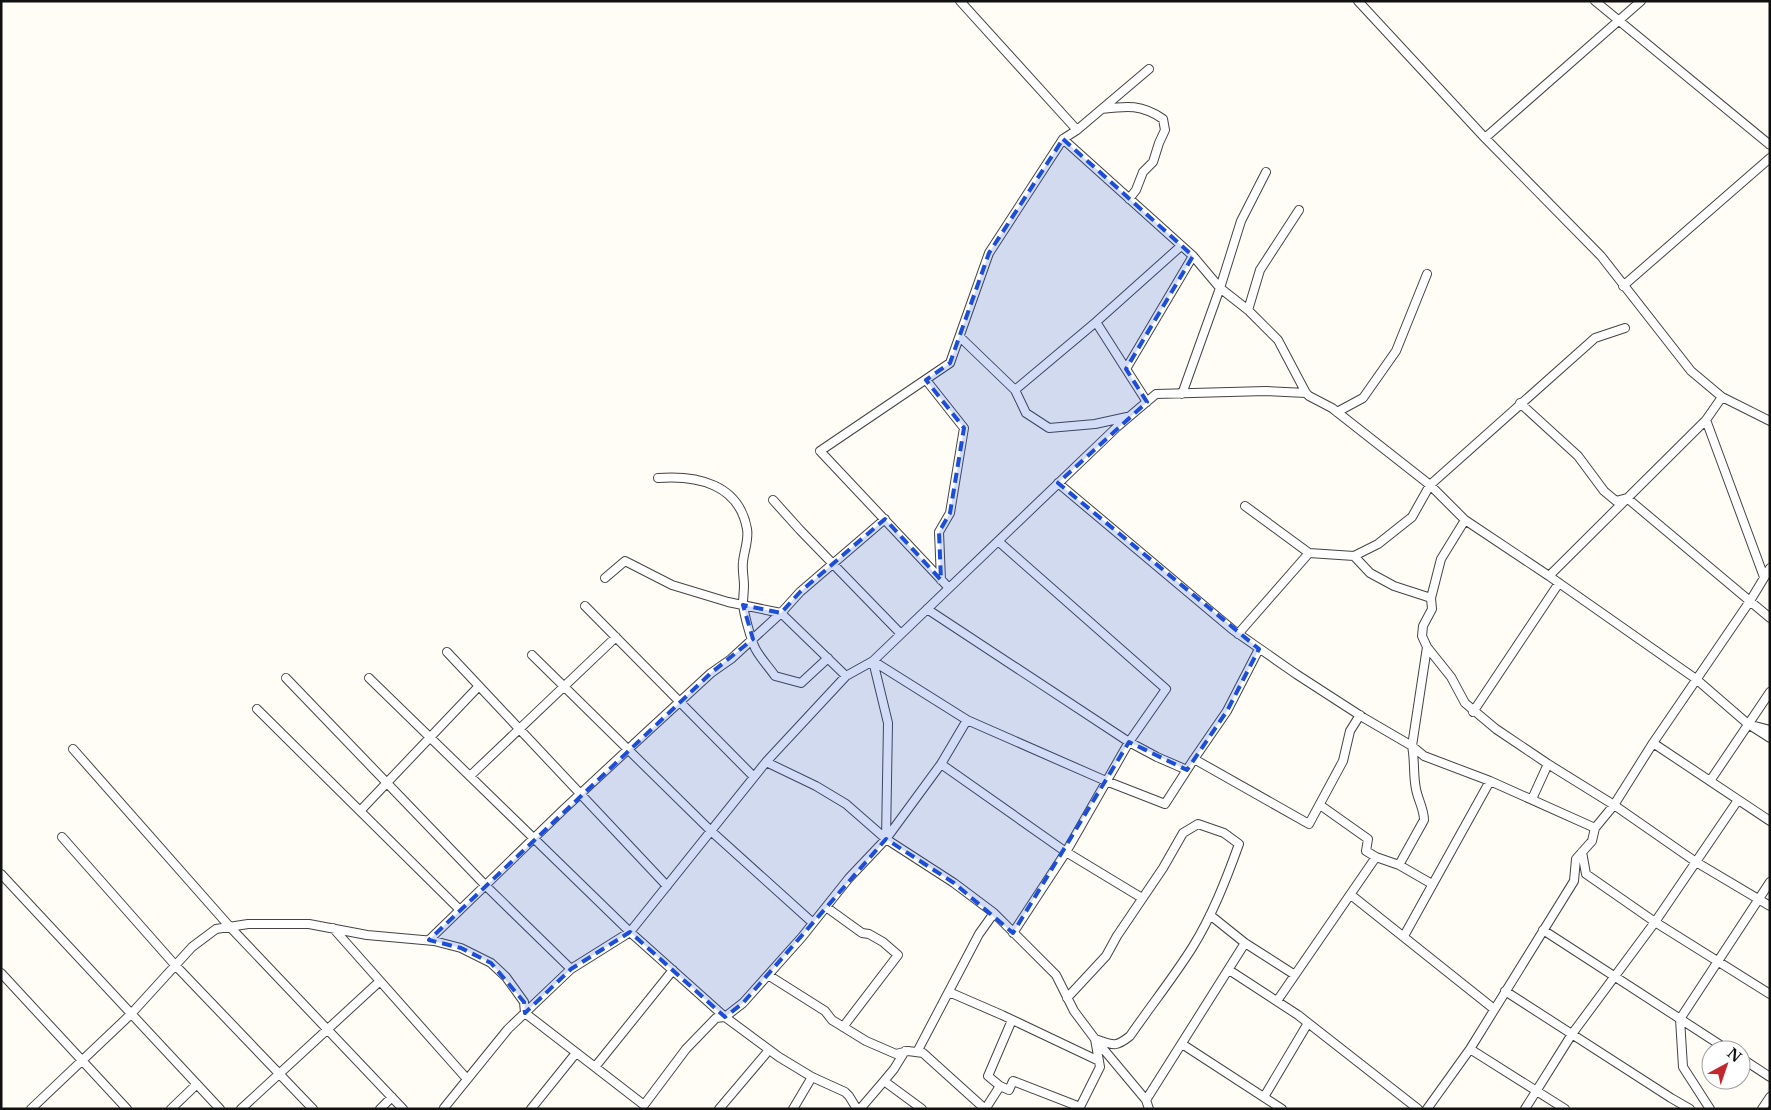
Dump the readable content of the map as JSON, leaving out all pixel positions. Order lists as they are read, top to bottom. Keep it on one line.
{"north":"top right"}
